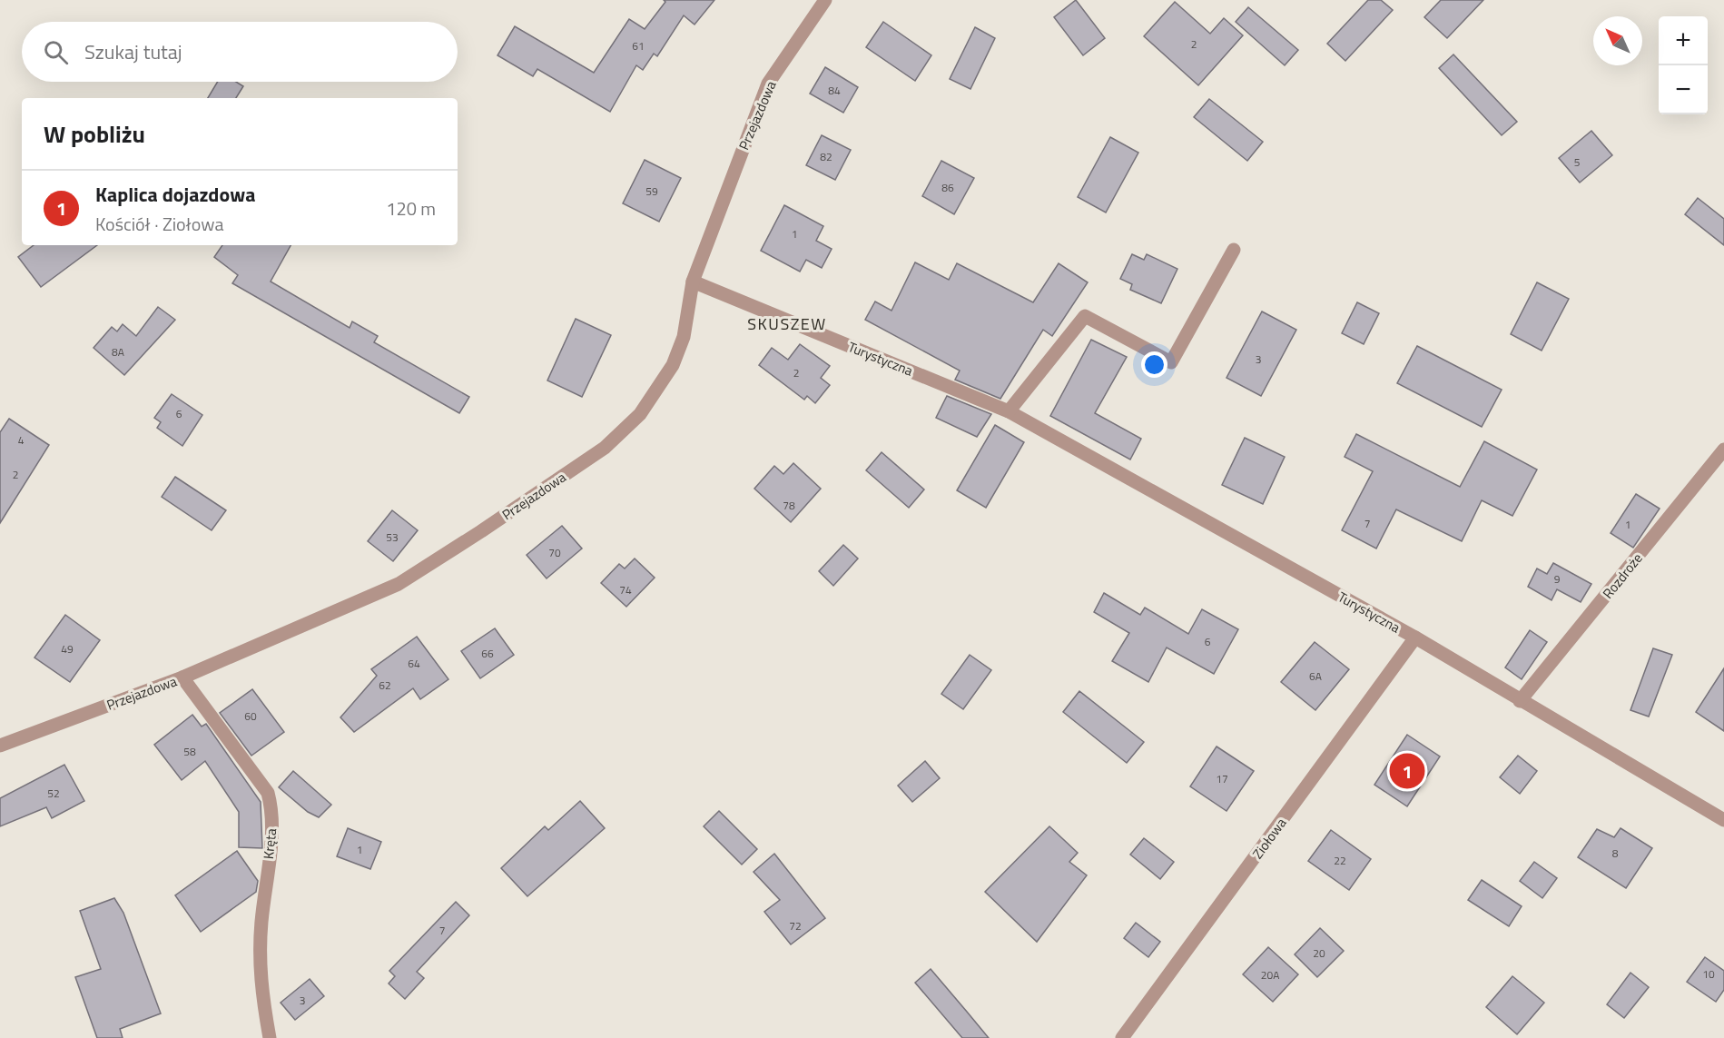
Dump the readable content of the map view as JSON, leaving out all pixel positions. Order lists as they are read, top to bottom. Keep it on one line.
{"streets":{"street":["Przejazdowa","Turystyczna","Rozdroże","Ziołowa","Kręta"]},"crossings":[["Przejazdowa","Turystyczna"],["Przejazdowa","Kręta"],["Turystyczna","Rozdroże"],["Turystyczna","Ziołowa"]],"districts":["SKUSZEW"],"house_numbers":["2","61","84","82","5","86","59","1","8A","3","2","6","4","2","78","7","1","53","70","9","74","6","49","66","64","6A","62","60","58","17","52","1","8","22","72","7","20","10","20A","3"],"north":"top left","page":{"map_buttons":["+","−"],"search":"Szukaj tutaj","heading":"W pobliżu","list":[{"mark":"1","name":"Kaplica dojazdowa","note":"Kościół · Ziołowa","value":"120 m"}],"pins":"1"}}
